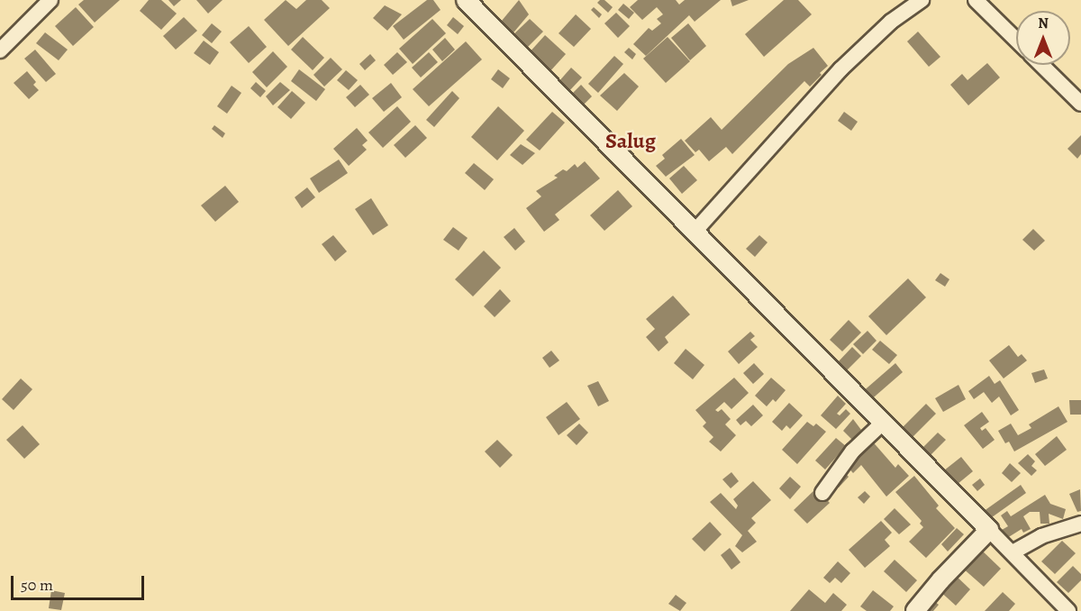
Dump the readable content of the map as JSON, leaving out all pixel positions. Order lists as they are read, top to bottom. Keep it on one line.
{"districts":["Salug"],"scale_bar":"50 m","north":"top"}
